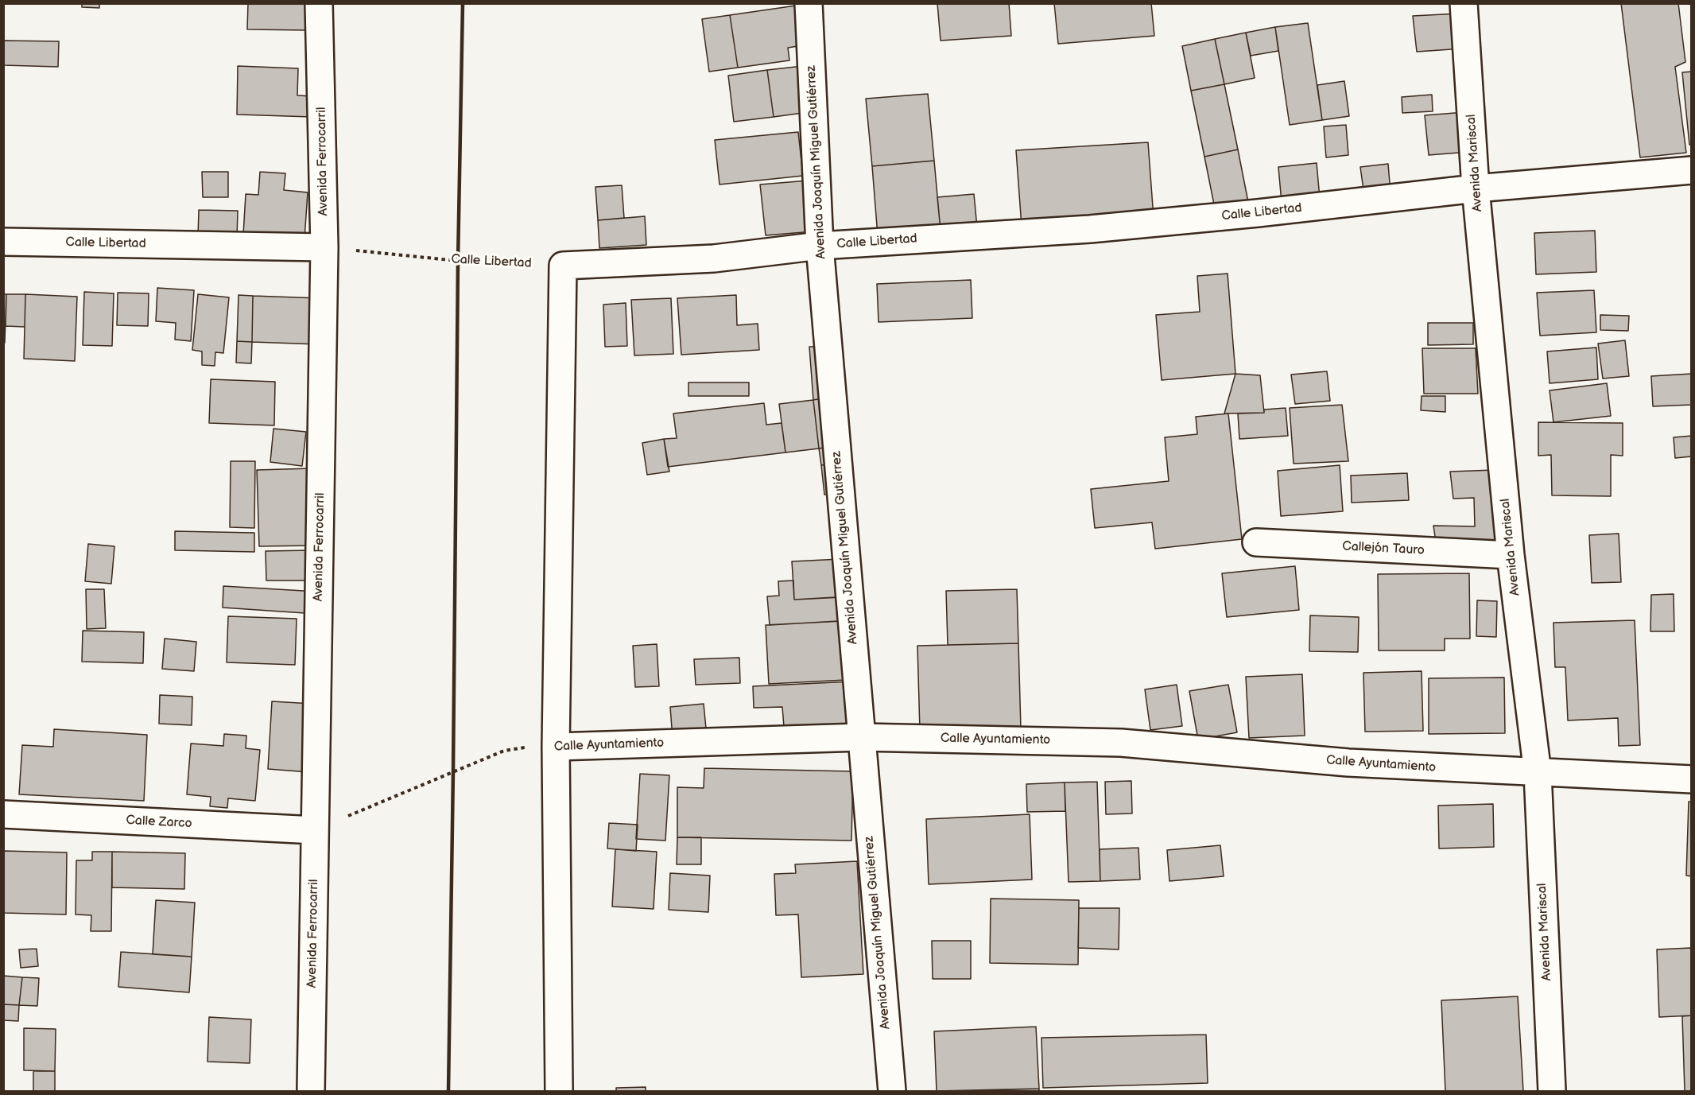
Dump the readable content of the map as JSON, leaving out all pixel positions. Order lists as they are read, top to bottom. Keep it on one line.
{"streets":{"street":["Avenida Ferrocarril","Avenida Joaquín Miguel Gutiérrez","Avenida Mariscal","Calle Libertad","Callejón Tauro","Calle Ayuntamiento","Calle Zarco"]},"crossings":[["Avenida Ferrocarril","Calle Libertad"],["Avenida Ferrocarril","Calle Ayuntamiento"],["Avenida Ferrocarril","Calle Zarco"],["Avenida Joaquín Miguel Gutiérrez","Calle Libertad"],["Avenida Joaquín Miguel Gutiérrez","Calle Ayuntamiento"],["Avenida Mariscal","Calle Libertad"],["Avenida Mariscal","Callejón Tauro"],["Avenida Mariscal","Calle Ayuntamiento"],["Calle Ayuntamiento","Calle Zarco"]]}
